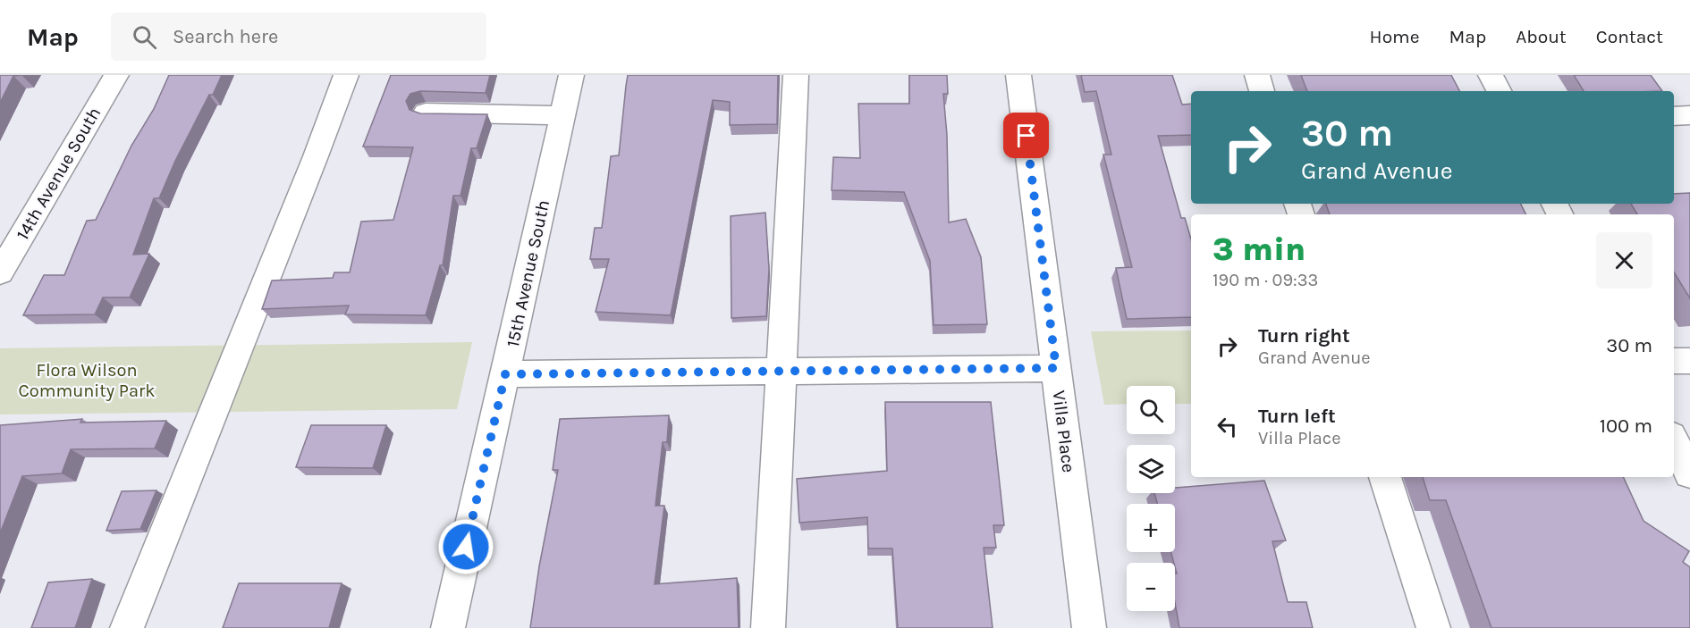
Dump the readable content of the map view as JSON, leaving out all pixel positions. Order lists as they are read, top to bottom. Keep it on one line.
{"streets":{"street":["14th Avenue South","15th Avenue South","Villa Place"]},"parks":["Flora Wilson Community Park"],"page":{"header":"Map","search":"Search here","nav":["Home","Map","About","Contact"],"turn":["30 m","Grand Avenue"],"heading":["3 min","190 m · 09:33"],"list":[{"name":"Turn right","note":"Grand Avenue","value":"30 m"},{"name":"Turn left","note":"Villa Place","value":"100 m"}],"map_buttons":["+","−"]}}
